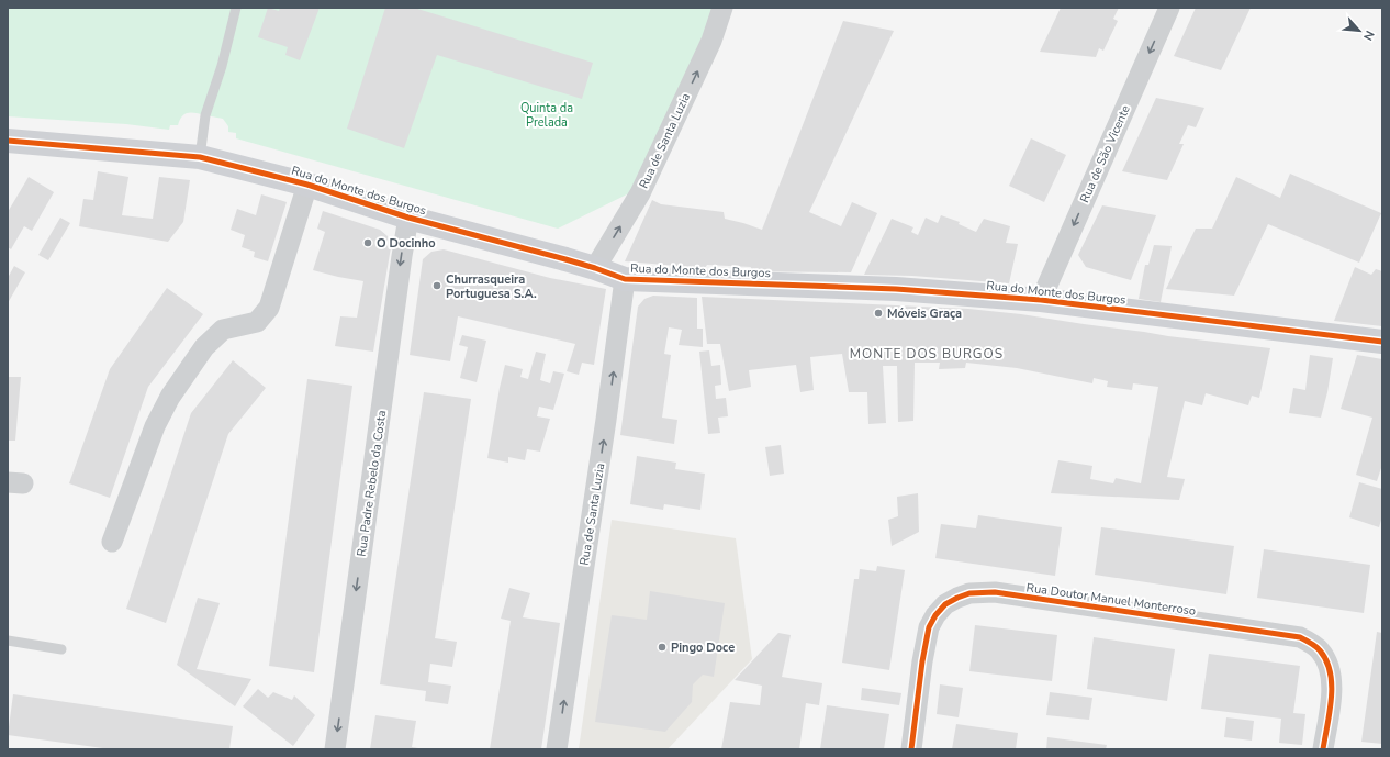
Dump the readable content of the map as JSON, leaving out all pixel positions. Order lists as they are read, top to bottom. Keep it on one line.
{"streets":{"main road":["Rua do Monte dos Burgos"],"street":["Rua de Santa Luzia","Rua de São Vicente","Rua Padre Rebelo da Costa","Rua Doutor Manuel Monterroso"]},"crossings":[["Rua de Santa Luzia","Rua do Monte dos Burgos"],["Rua de São Vicente","Rua do Monte dos Burgos"],["Rua do Monte dos Burgos","Rua Padre Rebelo da Costa"]],"one_way":["Rua de Santa Luzia","Rua de São Vicente","Rua Padre Rebelo da Costa"],"districts":["MONTE DOS BURGOS"],"parks":["Quinta da Prelada"],"places":["O Docinho","Churrasqueira Portuguesa S.A.","Móveis Graça","Pingo Doce"],"north":"bottom right"}
